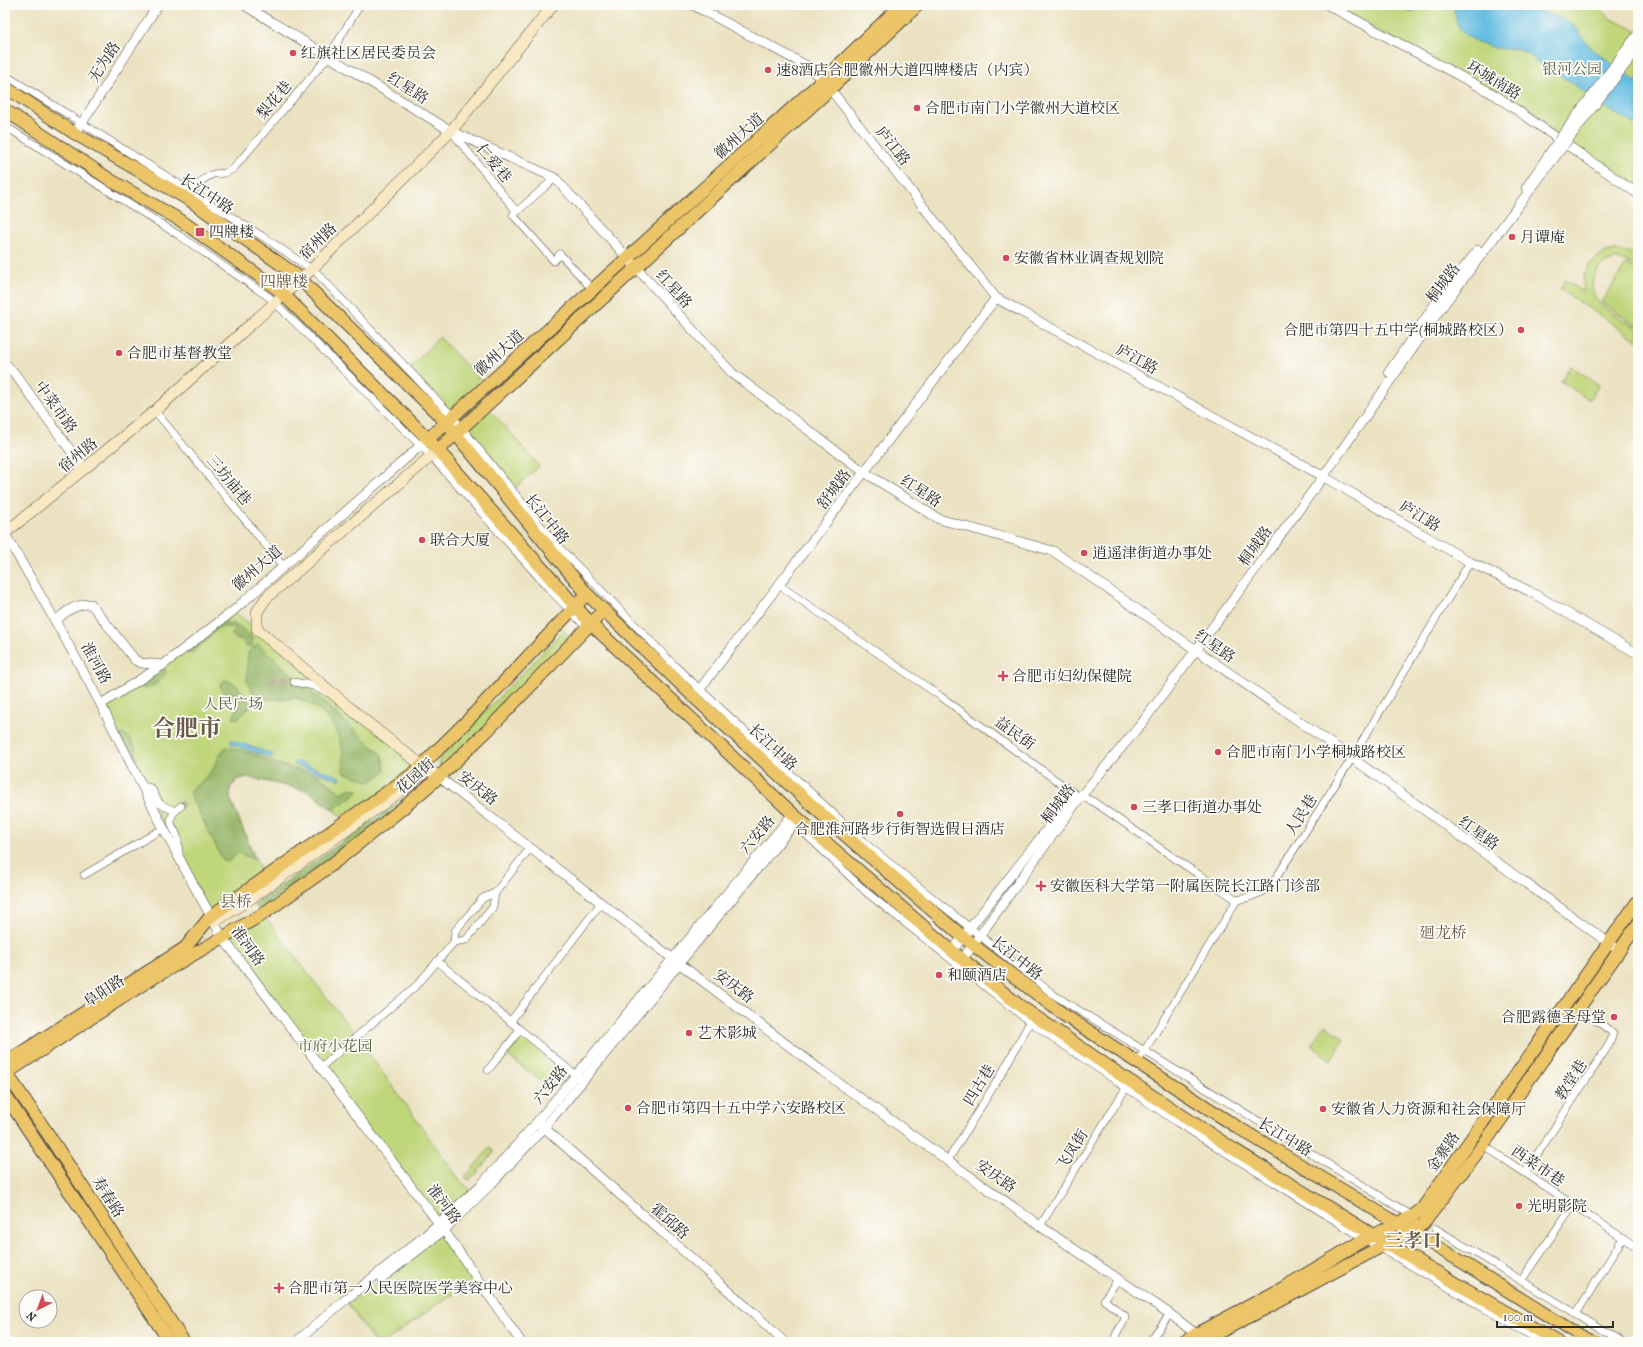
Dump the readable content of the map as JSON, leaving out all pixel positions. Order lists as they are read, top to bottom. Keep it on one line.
{"streets":{"main road":["徽州大道","长江中路","宿州路","花园街","安庆路","阜阳路","金寨路","寿春路"],"street":["无为路","环城南路","红星路","梨花巷","庐江路","仁爱巷","桐城路","中菜市路","三坊庙巷","舒城路","淮河路","益民街","人民巷","六安路","教堂巷","四古巷","飞凤街","西菜市巷","霍邱路"]},"crossings":[["无为路","长江中路"],["红星路","梨花巷"],["红星路","徽州大道"],["红星路","仁爱巷"],["红星路","宿州路"],["红星路","桐城路"],["红星路","舒城路"],["红星路","人民巷"],["红星路","金寨路"],["徽州大道","庐江路"],["徽州大道","仁爱巷"],["徽州大道","长江中路"],["徽州大道","三坊庙巷"],["徽州大道","淮河路"],["徽州大道","安庆路"],["庐江路","桐城路"],["庐江路","舒城路"],["庐江路","人民巷"],["仁爱巷","宿州路"],["长江中路","宿州路"],["长江中路","桐城路"],["长江中路","舒城路"],["长江中路","花园街"],["长江中路","金寨路"],["宿州路","中菜市路"],["宿州路","三坊庙巷"],["宿州路","淮河路"],["桐城路","益民街"],["舒城路","益民街"],["淮河路","花园街"],["淮河路","六安路"],["淮河路","阜阳路"],["益民街","人民巷"],["花园街","安庆路"],["花园街","阜阳路"],["安庆路","六安路"],["安庆路","四古巷"],["安庆路","飞凤街"],["安庆路","金寨路"],["六安路","霍邱路"],["阜阳路","寿春路"],["教堂巷","金寨路"],["教堂巷","西菜市巷"],["金寨路","西菜市巷"]],"districts":["四牌楼","合肥市","县桥","廻龙桥","三孝口"],"parks":["银河公园","人民广场","市府小花园"],"places":{"other":["红旗社区居民委员会","速8酒店合肥徽州大道四牌楼店（内宾）","合肥市南门小学徽州大道校区","月谭庵","安徽省林业调查规划院","合肥市第四十五中学(桐城路校区）","合肥市基督教堂","联合大厦","逍遥津街道办事处","合肥市南门小学桐城路校区","三孝口街道办事处","合肥淮河路步行街智选假日酒店","和颐酒店","合肥露德圣母堂","艺术影城","合肥市第四十五中学六安路校区","安徽省人力资源和社会保障厅","光明影院"],"transit":["四牌楼"],"health":["合肥市妇幼保健院","安徽医科大学第一附属医院长江路门诊部","合肥市第一人民医院医学美容中心"]},"scale_bar":"100 m","north":"bottom left"}
